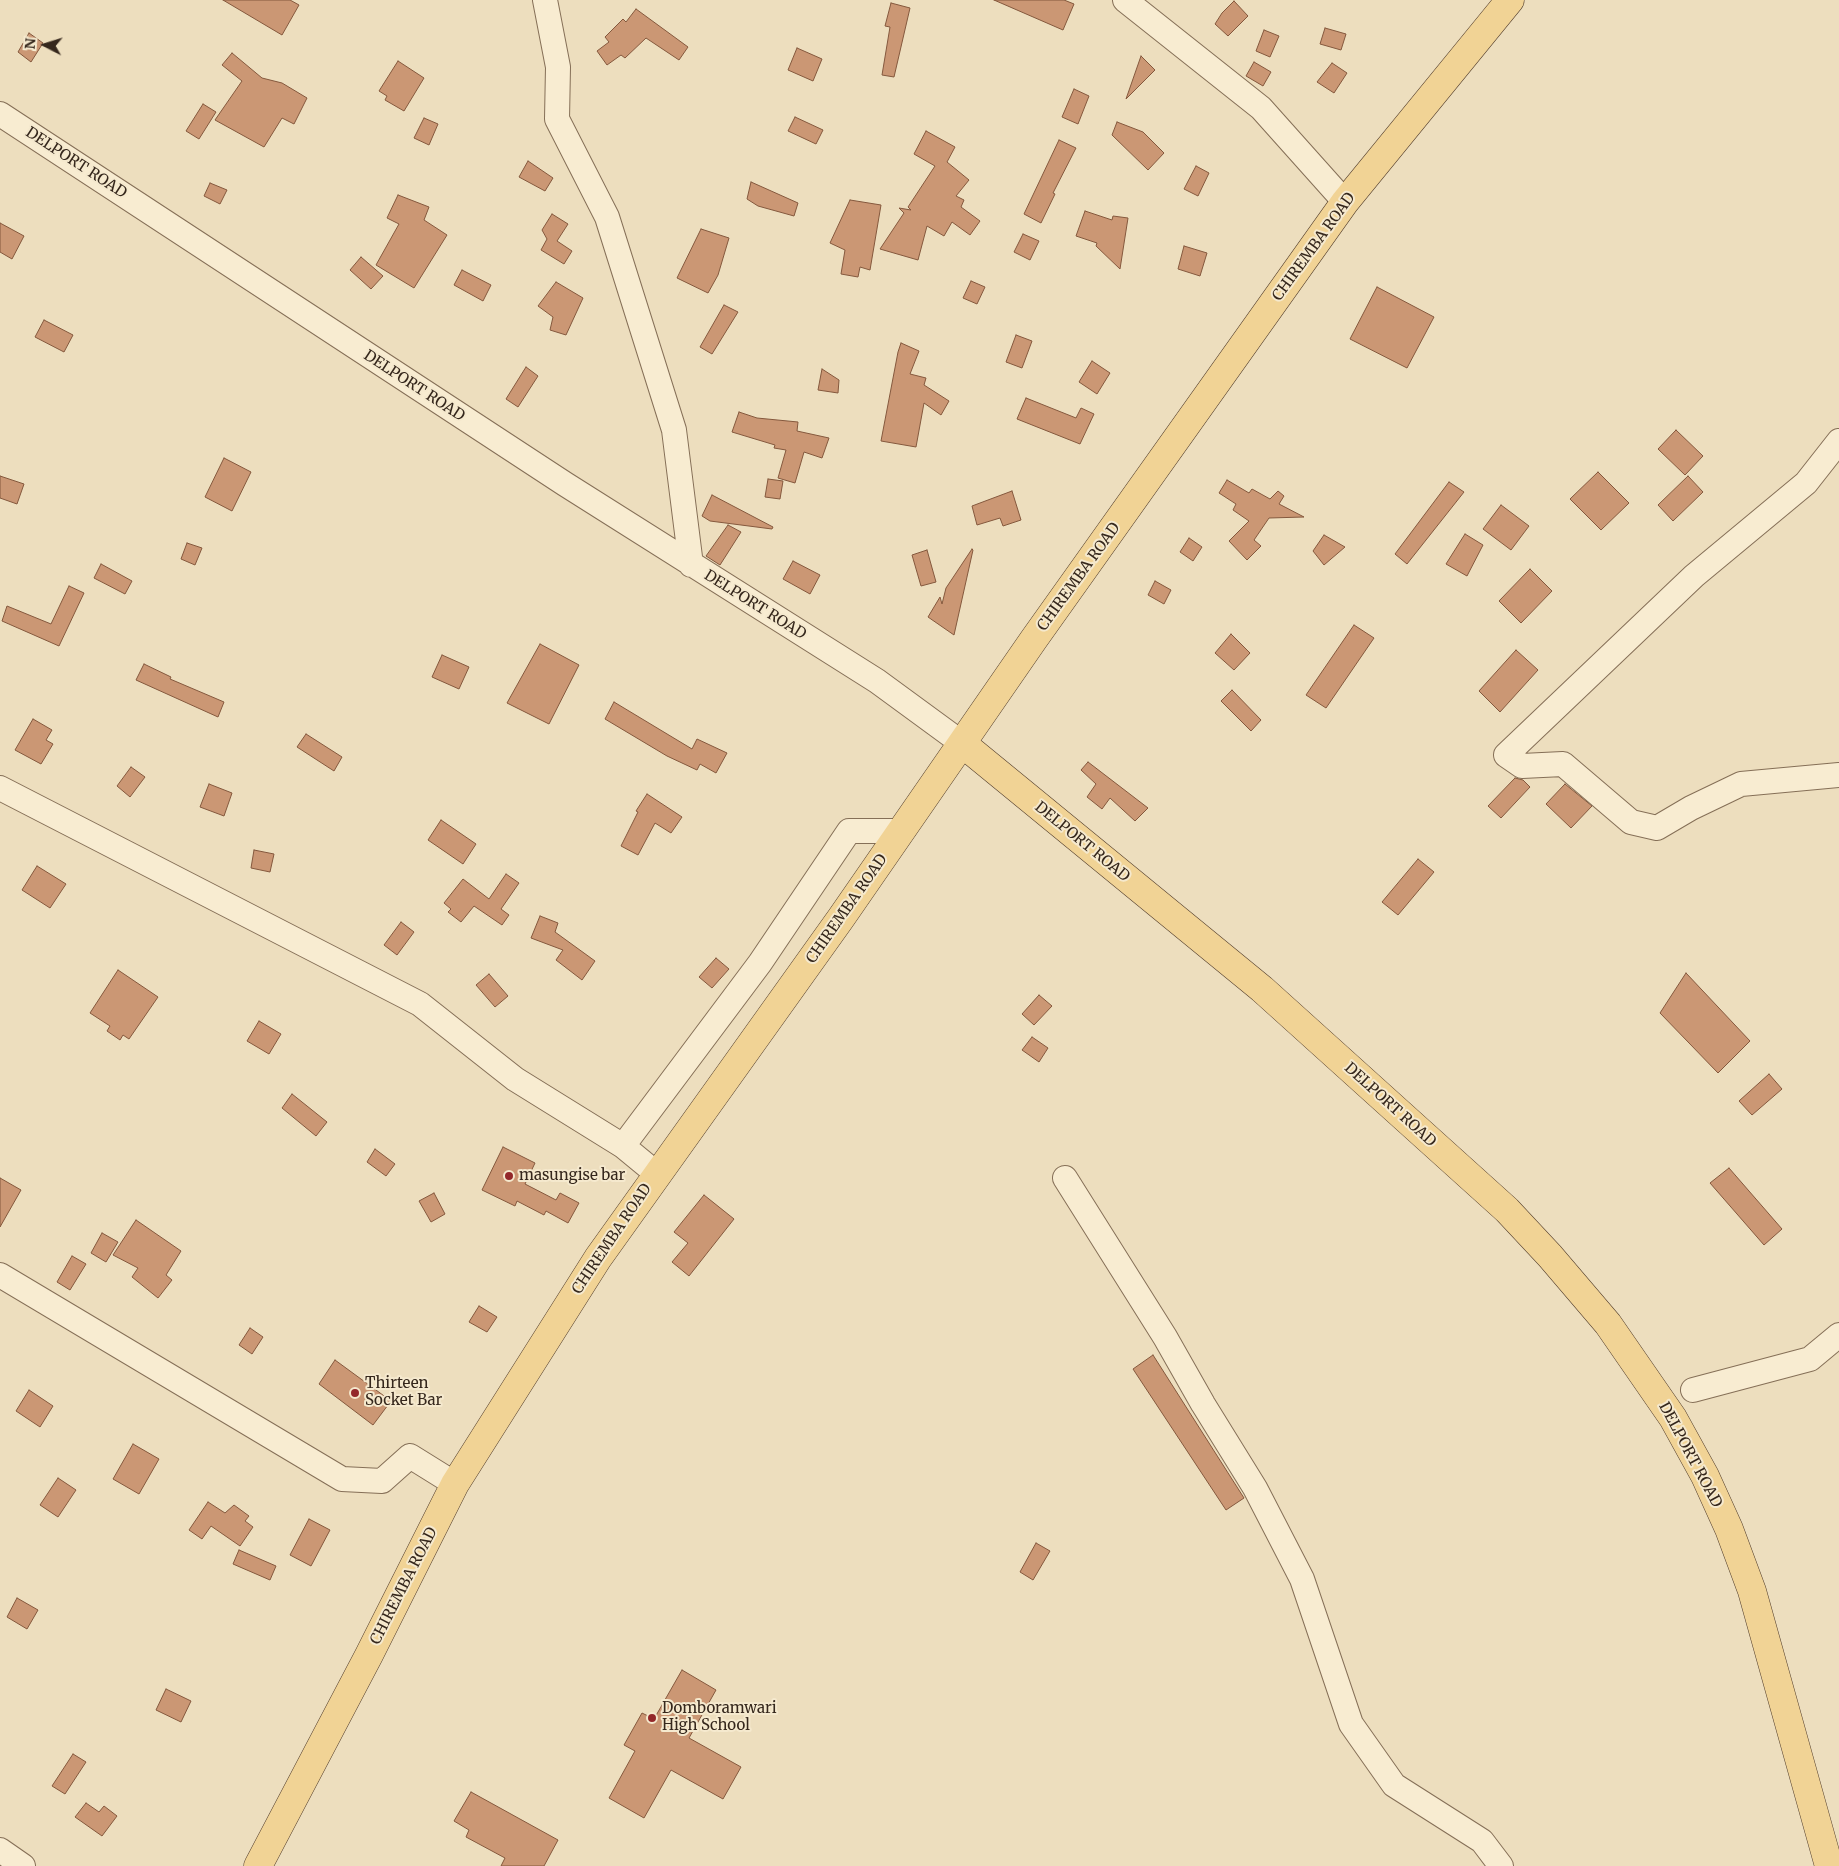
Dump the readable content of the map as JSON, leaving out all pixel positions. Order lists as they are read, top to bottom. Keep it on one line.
{"streets":{"main road":["DELPORT ROAD","CHIREMBA ROAD"]},"crossings":[["DELPORT ROAD","CHIREMBA ROAD"]],"places":["masungise bar","Thirteen Socket Bar","Domboramwari High School"],"north":"left"}
